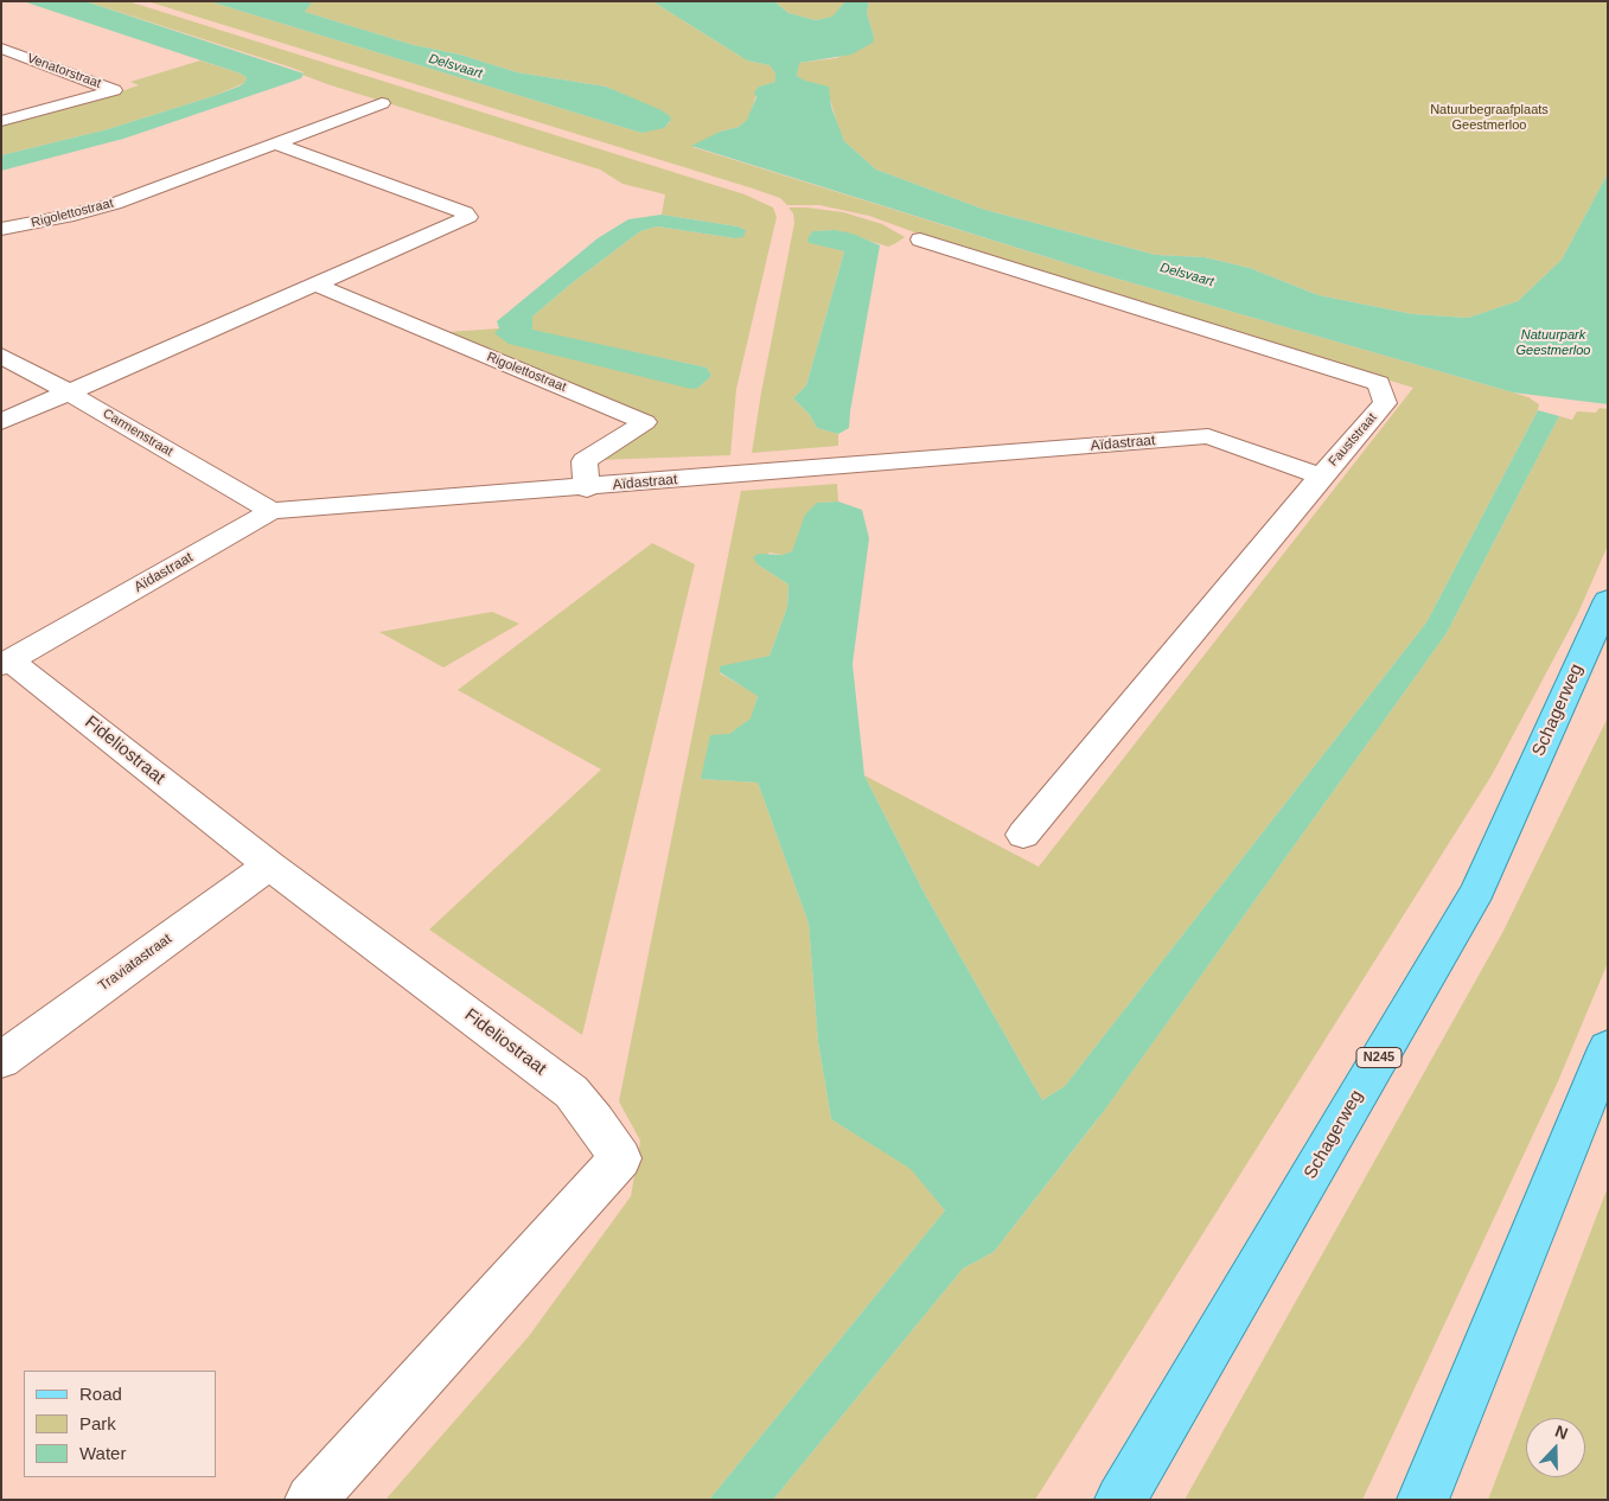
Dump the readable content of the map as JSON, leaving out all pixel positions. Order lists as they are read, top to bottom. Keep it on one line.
{"streets":{"main road":["Schagerweg","N245"],"street":["Venatorstraat","Rigolettostraat","Carmenstraat","Fauststraat","Aïdastraat","Fideliostraat","Traviatastraat"]},"crossings":[["Rigolettostraat","Aïdastraat"],["Carmenstraat","Aïdastraat"],["Fauststraat","Aïdastraat"],["Aïdastraat","Fideliostraat"],["Fideliostraat","Traviatastraat"]],"water":["Delsvaart","Natuurpark Geestmerloo"],"parks":["Natuurbegraafplaats Geestmerloo"],"legend":["Road","Park","Water"],"north":"top"}
